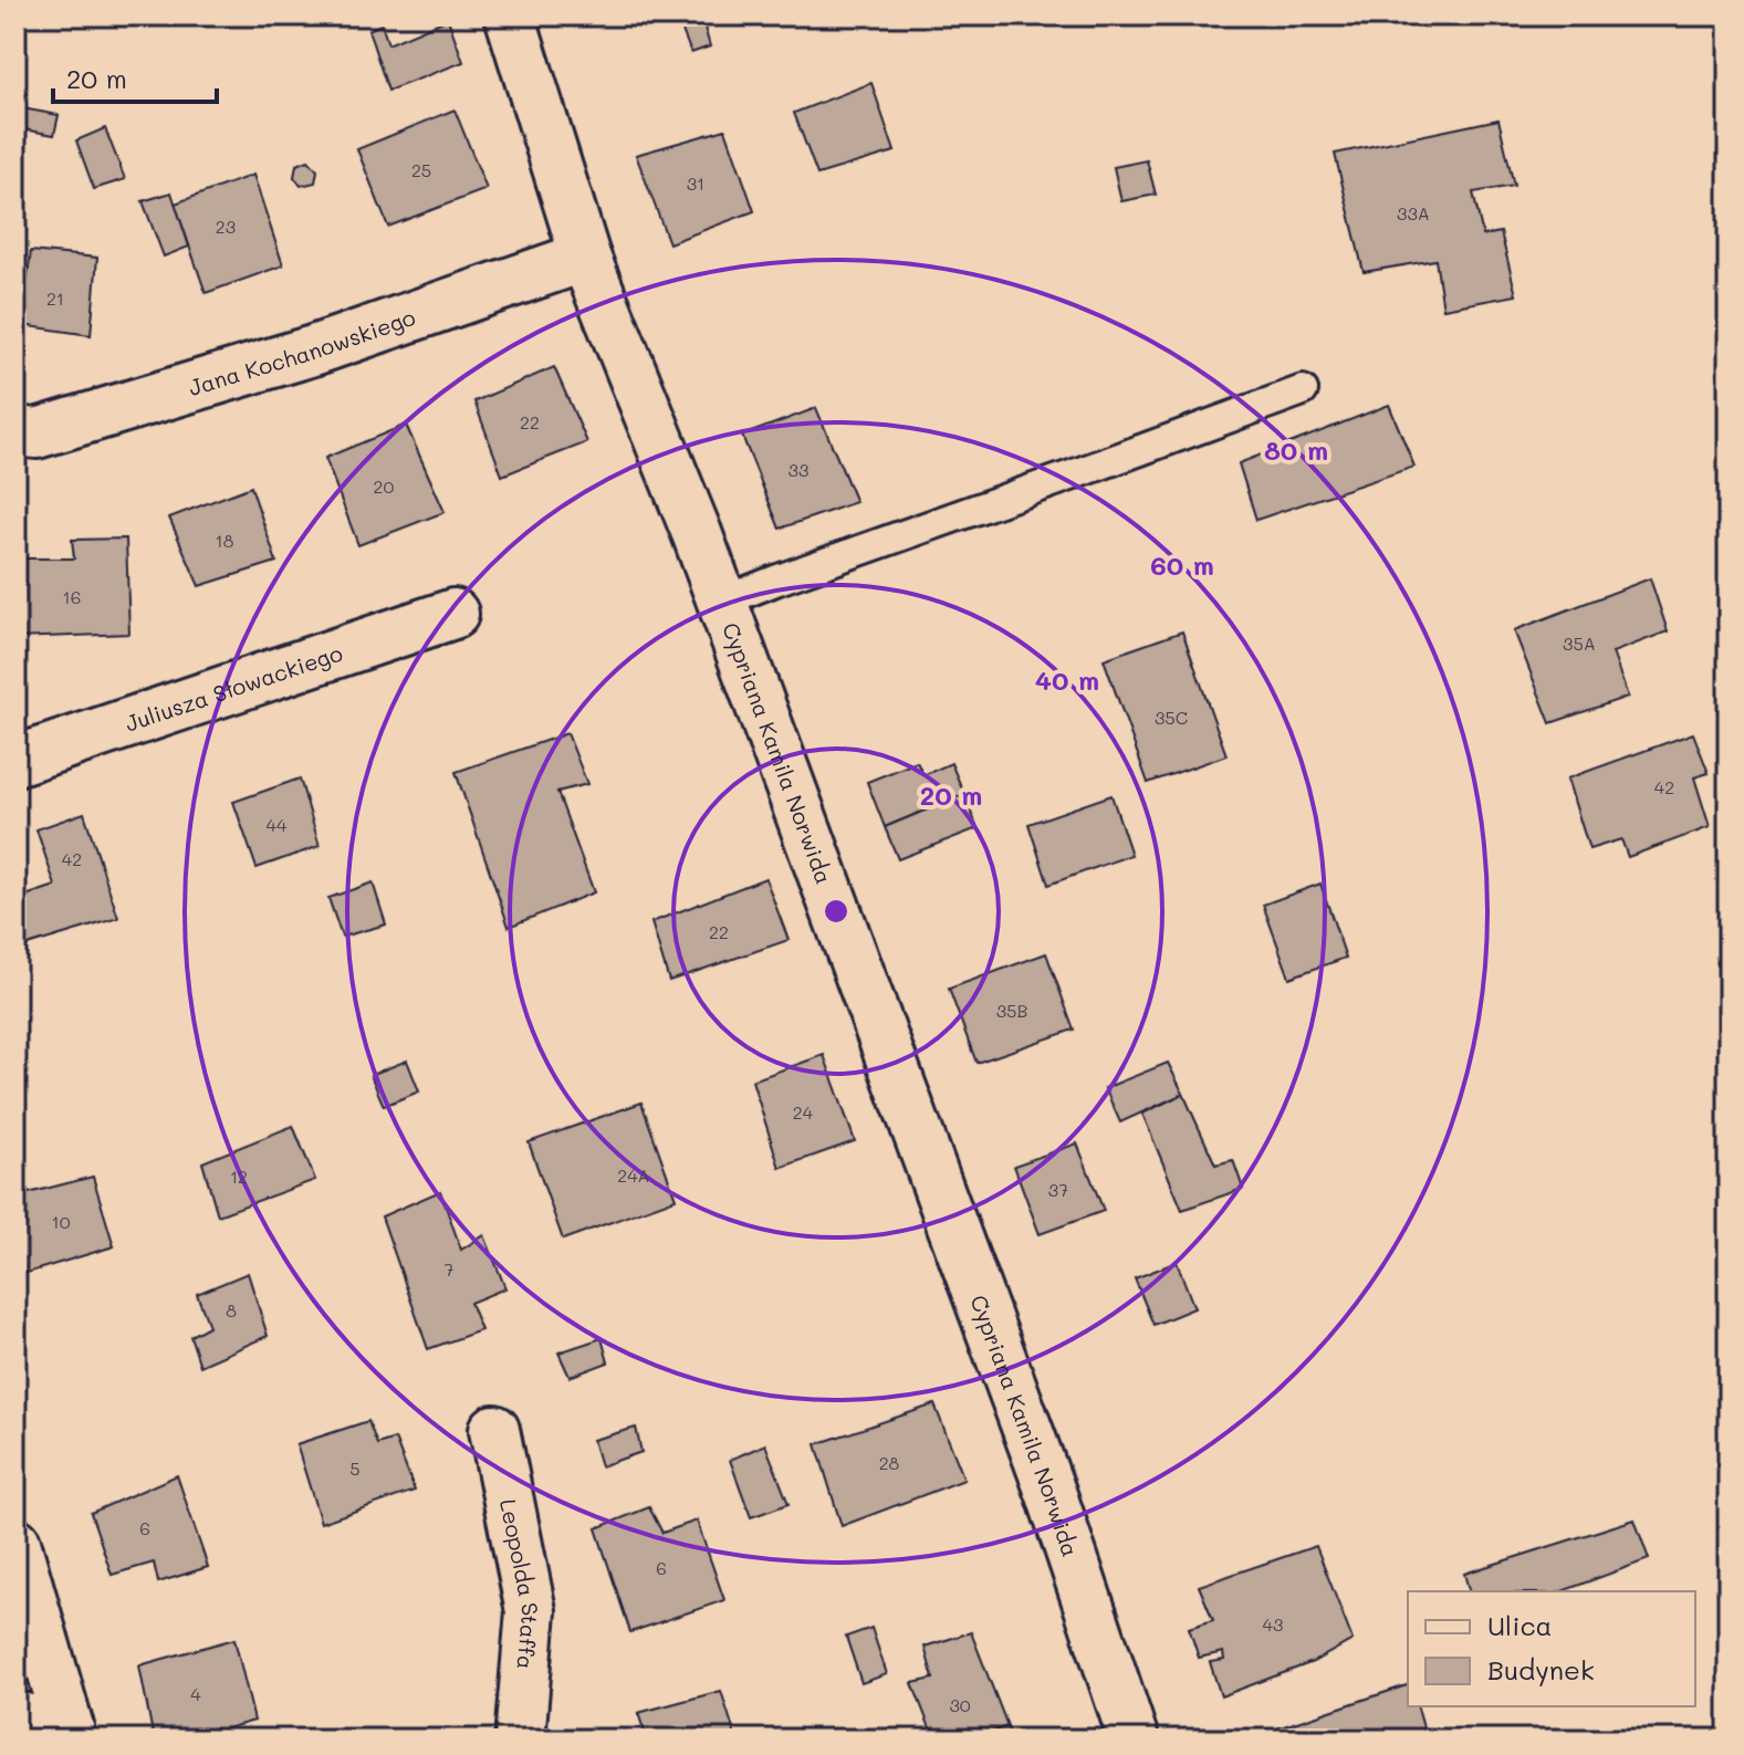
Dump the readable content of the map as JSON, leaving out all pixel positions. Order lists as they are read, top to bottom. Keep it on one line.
{"streets":{"street":["Jana Kochanowskiego","Juliusza Słowackiego","Cypriana Kamila Norwida","Leopolda Staffa"]},"crossings":[["Jana Kochanowskiego","Cypriana Kamila Norwida"]],"house_numbers":["25","31","33A","23","21","22","33","20","18","16","35A","35C","42","44","42","22","35B","24","24A","12","37","10","7","8","28","5","6","6","43","4","30"],"legend":["Ulica","Budynek"],"scale_bar":"20 m","rings":["80 m","60 m","40 m","20 m"]}
